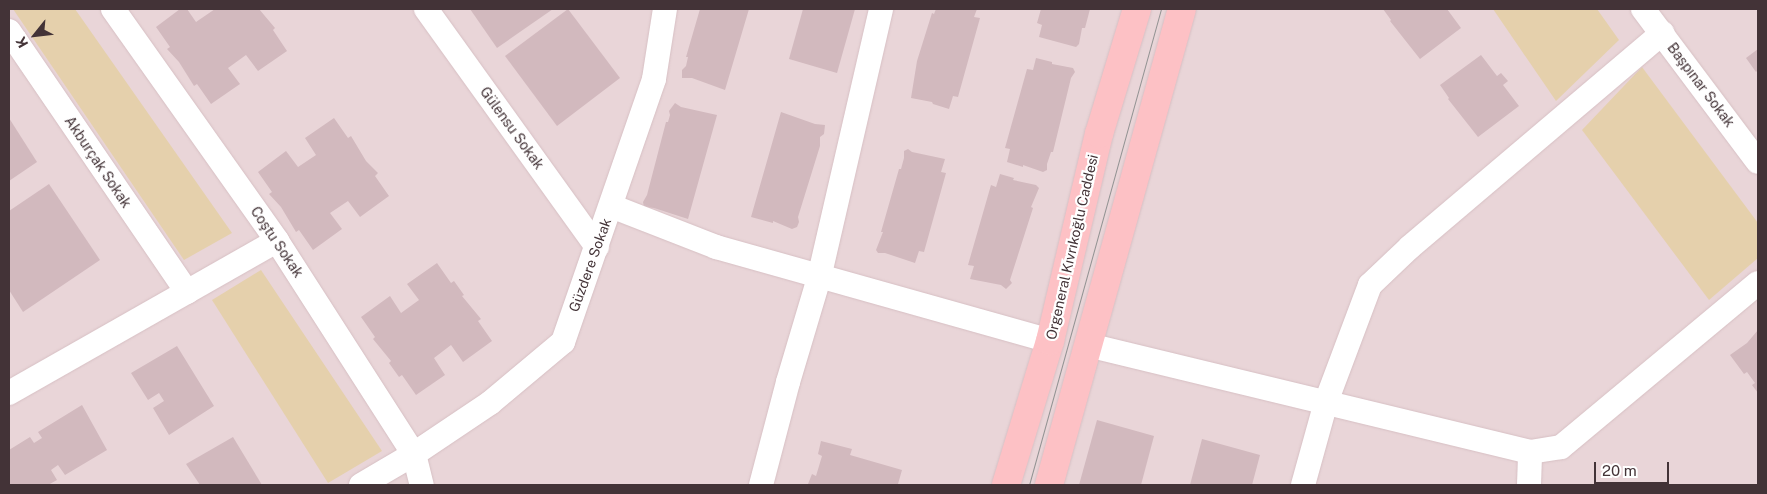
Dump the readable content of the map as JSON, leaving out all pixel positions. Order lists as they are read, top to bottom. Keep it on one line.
{"streets":{"main road":["Orgeneral Kıvrıkoğlu Caddesi"],"street":["Başpınar Sokak","Gülensu Sokak","Akburçak Sokak","Coştu Sokak","Güzdere Sokak"]},"crossings":[["Gülensu Sokak","Güzdere Sokak"],["Coştu Sokak","Güzdere Sokak"]],"scale_bar":"20 m","north":"bottom left"}
